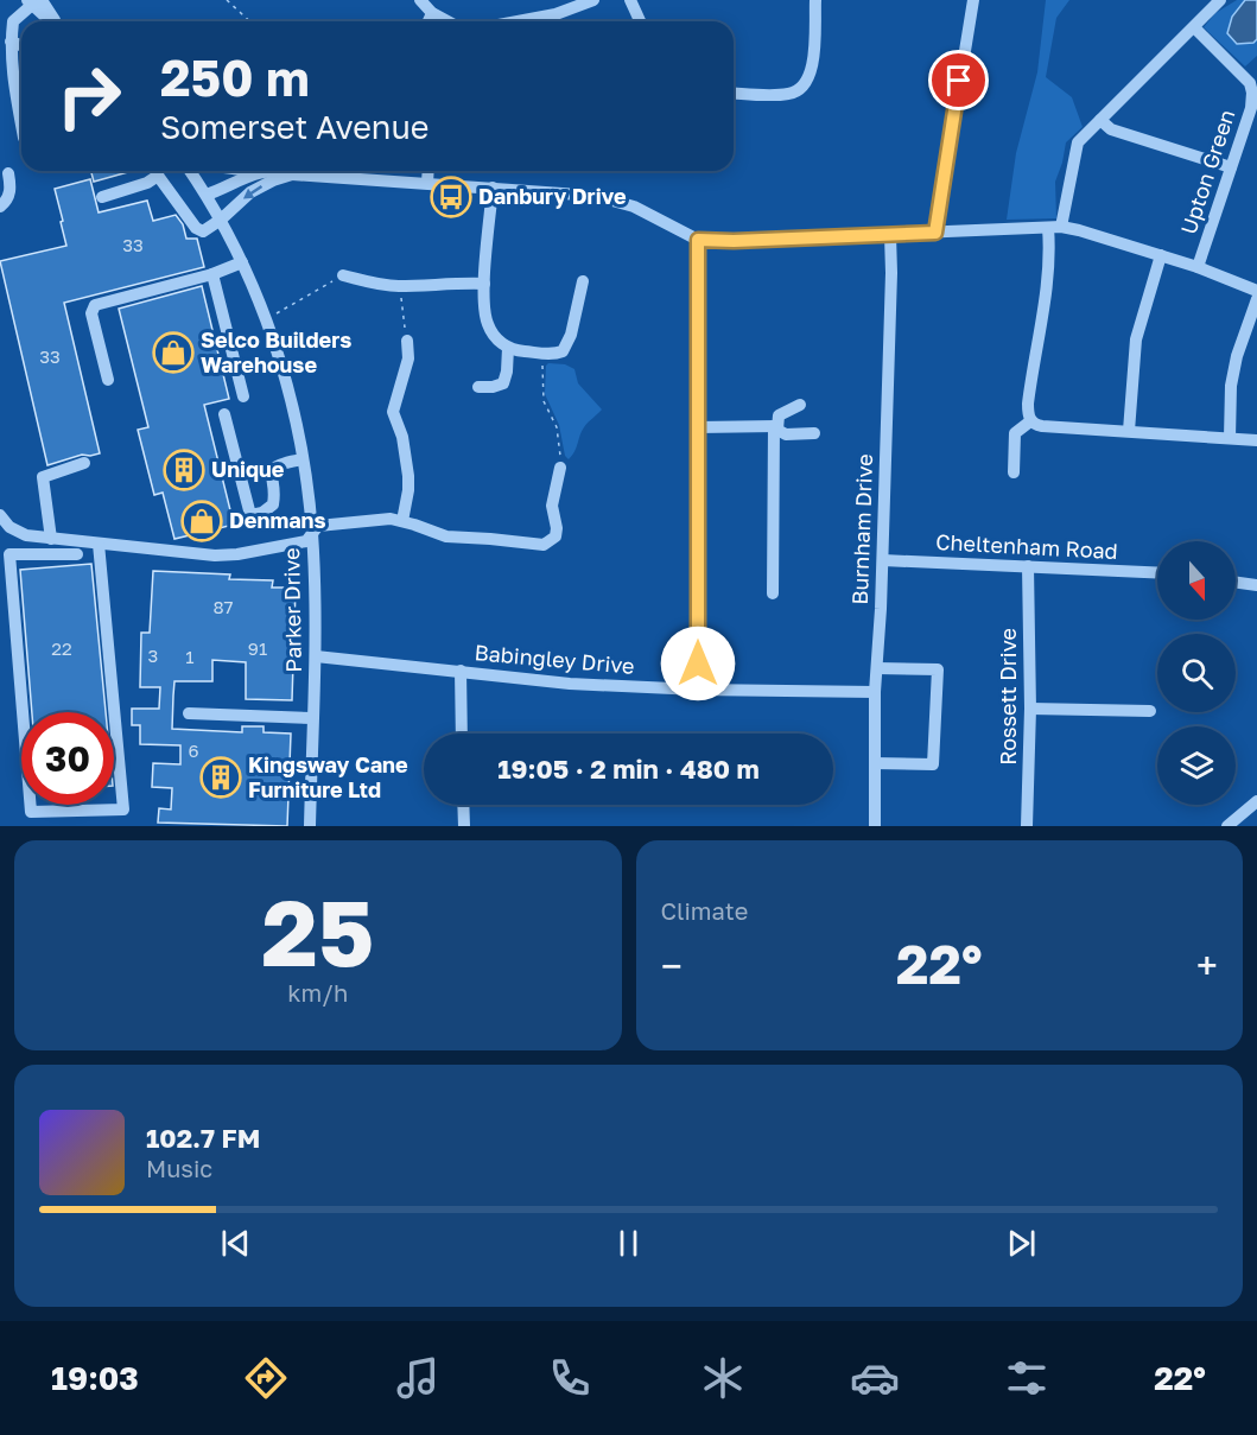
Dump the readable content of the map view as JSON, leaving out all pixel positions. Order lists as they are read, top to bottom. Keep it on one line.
{"streets":{"street":["Upton Green","Burnham Drive","Cheltenham Road","Parker Drive","Babingley Drive","Rossett Drive"]},"crossings":[["Burnham Drive","Cheltenham Road"],["Burnham Drive","Babingley Drive"],["Cheltenham Road","Rossett Drive"],["Parker Drive","Babingley Drive"]],"places":{"bus stop":["Danbury Drive"],"shop":["Selco Builders Warehouse","Denmans"],"building":["Unique","Kingsway Cane Furniture Ltd"]},"house_numbers":["33","33","87","22","91","3","1","6"],"north":"bottom","page":{"turn":["250 m","Somerset Avenue"],"limit":"30","trip":"19:05 · 2 min · 480 m","tile":[["25","km/h"],"Climate"],"heat":["−","22°","+"],"song":["102.7 FM","Music"],"tabs":["19:03","22°"]}}
